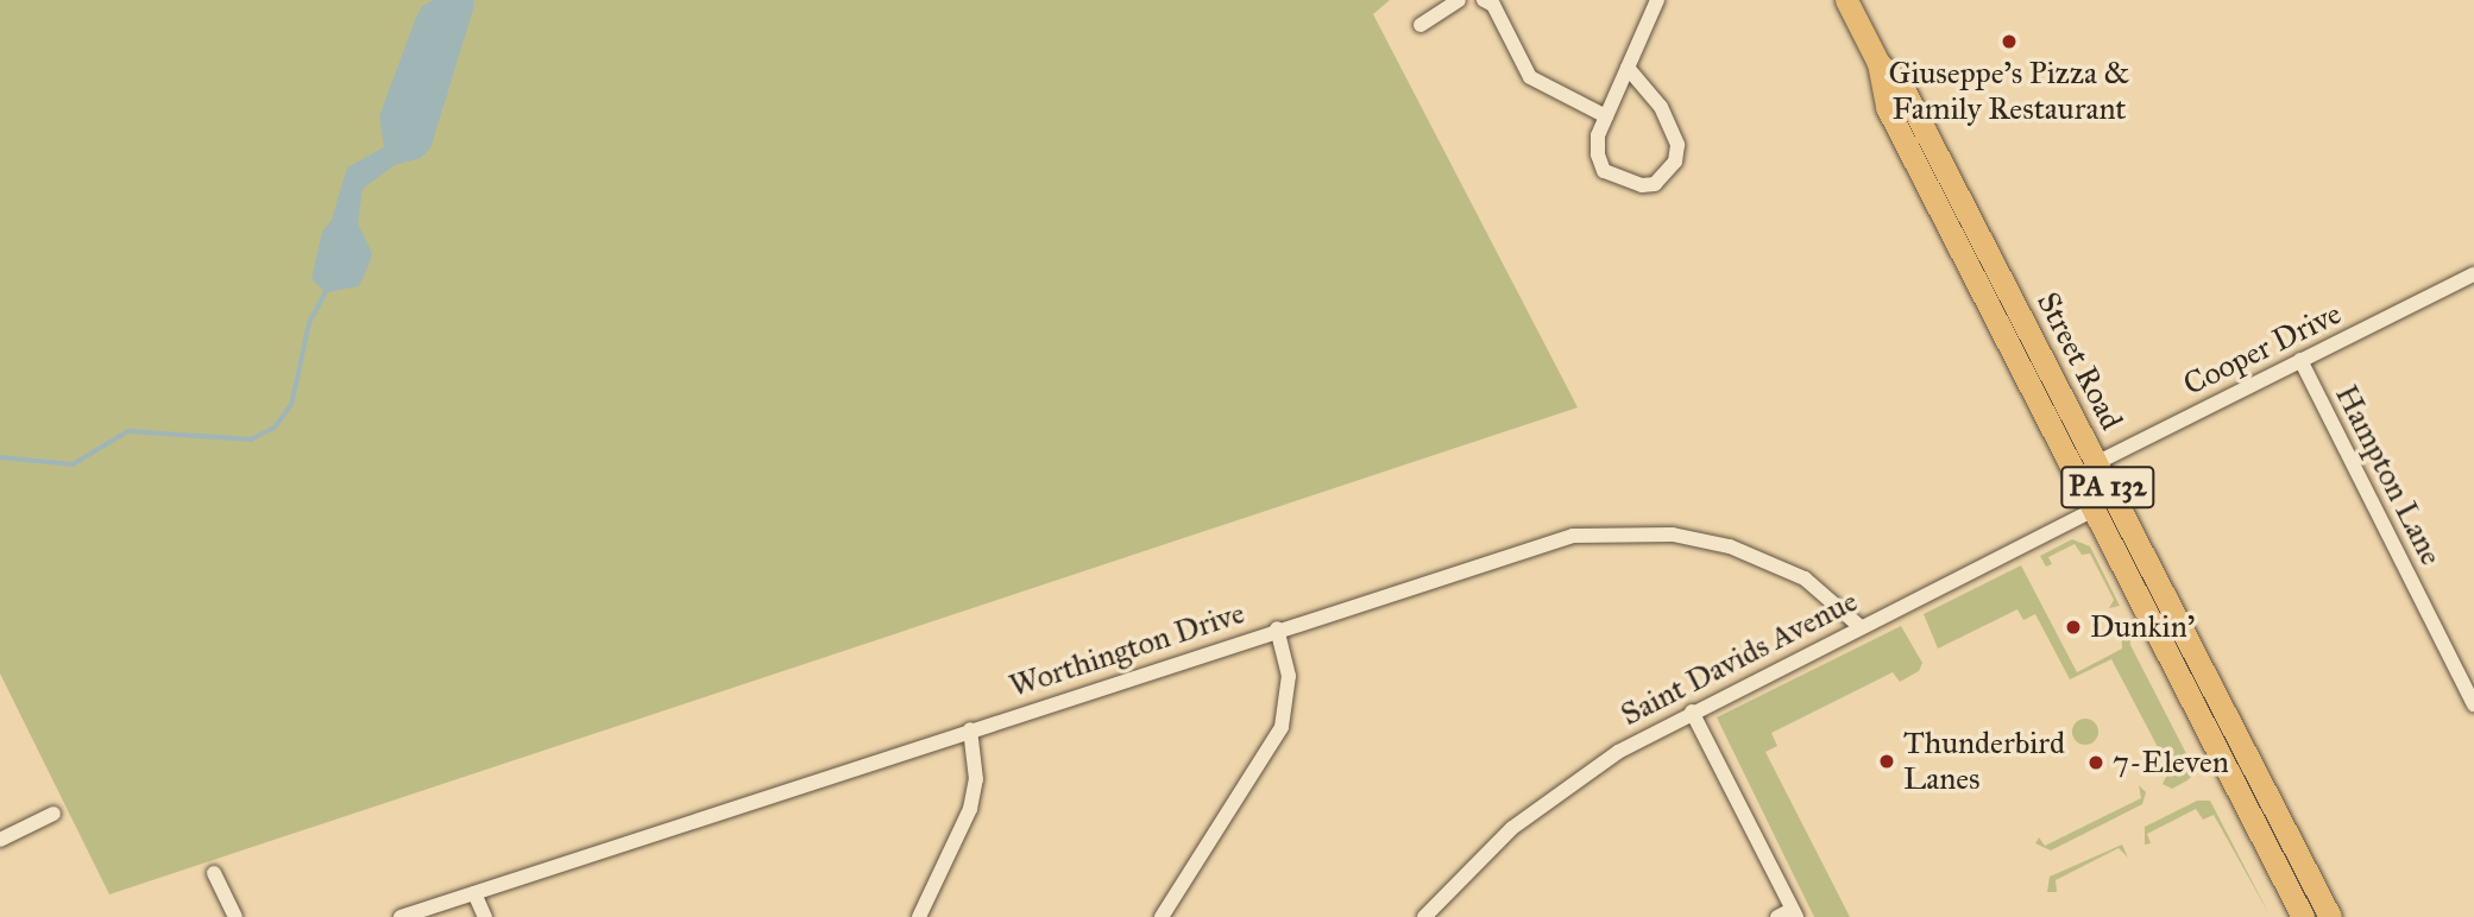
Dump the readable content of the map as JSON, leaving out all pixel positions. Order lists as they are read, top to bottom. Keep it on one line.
{"streets":{"main road":["Street Road","PA 132"],"street":["Cooper Drive","Hampton Lane","Worthington Drive","Saint Davids Avenue"]},"crossings":[["Cooper Drive","Street Road"],["Cooper Drive","Hampton Lane"],["Street Road","Saint Davids Avenue"],["Worthington Drive","Saint Davids Avenue"]],"places":["Giuseppe's Pizza & Family Restaurant","Dunkin'","Thunderbird Lanes","7-Eleven"]}
